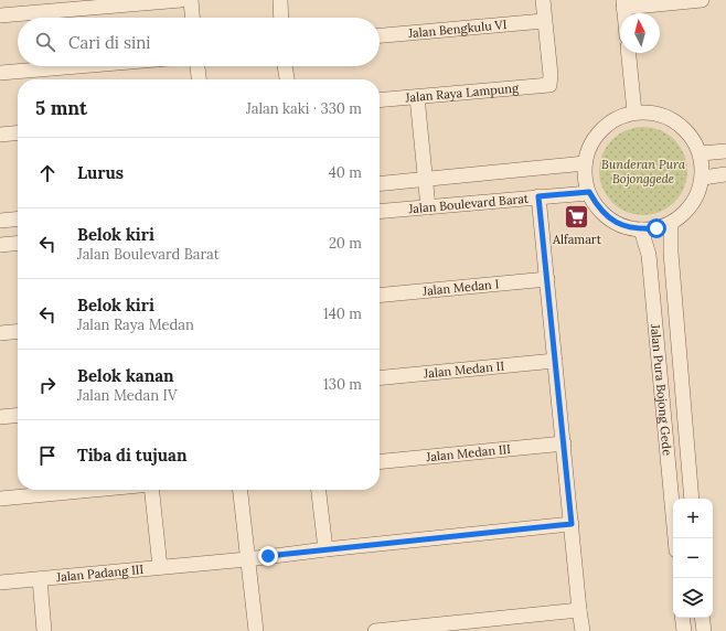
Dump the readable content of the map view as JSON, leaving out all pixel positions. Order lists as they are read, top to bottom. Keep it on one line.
{"streets":{"street":["Jalan Bengkulu VI","Jalan Raya Lampung","Jalan Boulevard Barat","Jalan Medan I","Jalan Medan II","Jalan Pura Bojong Gede","Jalan Medan III","Jalan Padang III"]},"crossings":[["Jalan Bengkulu VI","Jalan Raya Lampung"],["Jalan Boulevard Barat","Jalan Pura Bojong Gede"]],"parks":["Bunderan Pura Bojonggede"],"places":{"supermarket":["Alfamart"]},"north":"top","page":{"search":"Cari di sini","heading":["5 mnt","Jalan kaki · 330 m"],"list":[["Lurus","40 m"],["Belok kiri","Jalan Boulevard Barat","20 m"],["Belok kiri","Jalan Raya Medan","140 m"],["Belok kanan","Jalan Medan IV","130 m"],"Tiba di tujuan"],"map_buttons":["+","−"]}}
